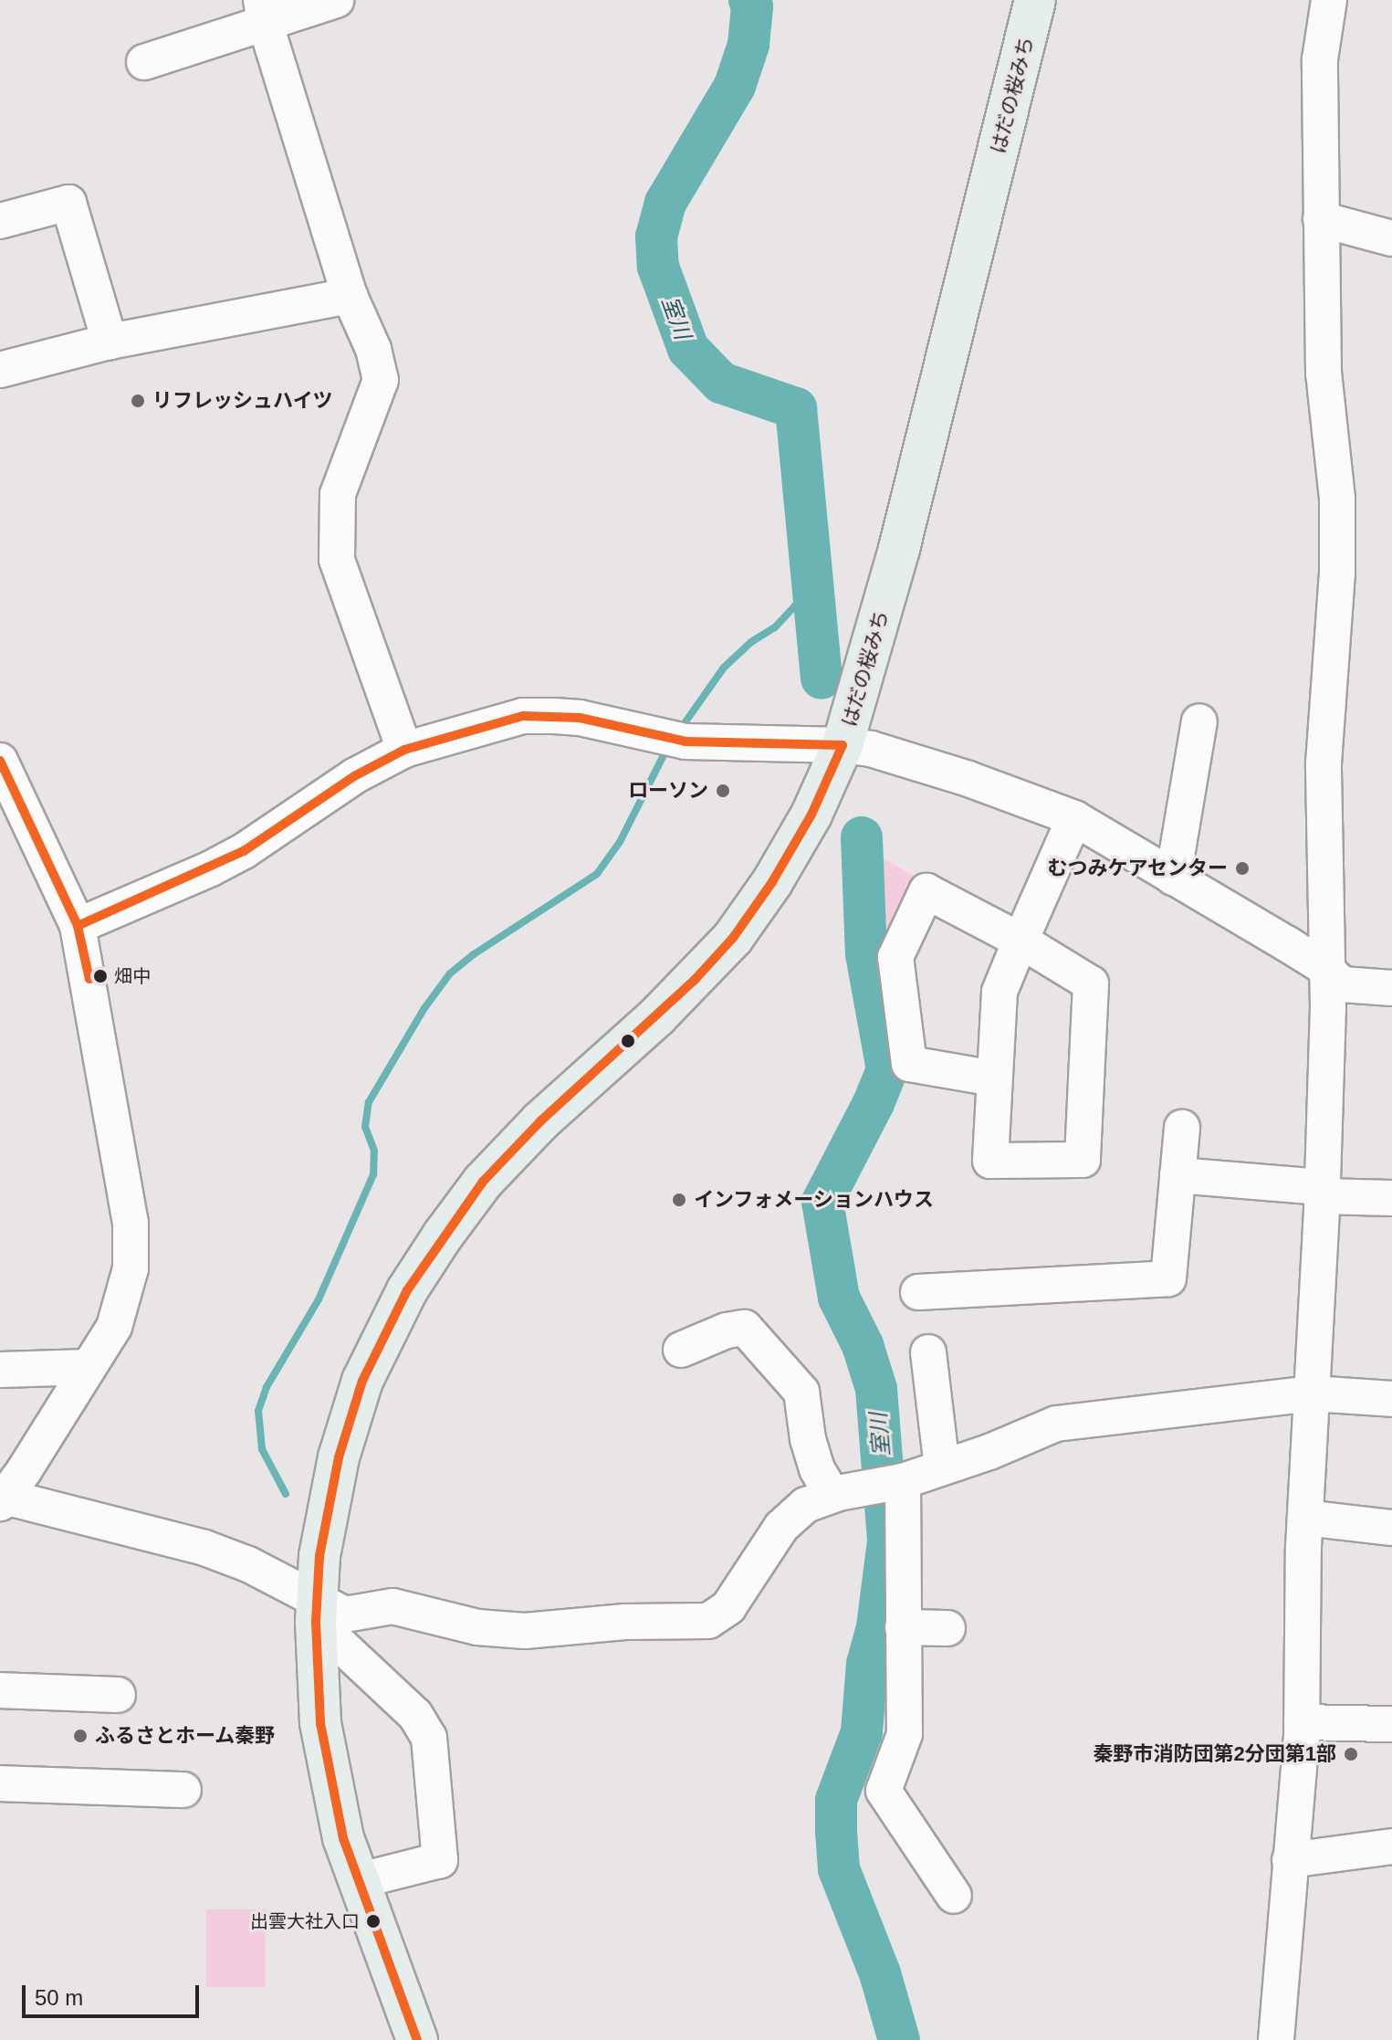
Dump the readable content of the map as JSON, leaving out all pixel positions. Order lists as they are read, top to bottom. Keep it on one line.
{"streets":{"main road":["はだの桜みち"]},"water":["室川"],"places":["リフレッシュハイツ","ローソン","むつみケアセンター","畑中","インフォメーションハウス","ふるさとホーム秦野","秦野市消防団第2分団第1部","出雲大社入口"],"scale_bar":"50 m"}
